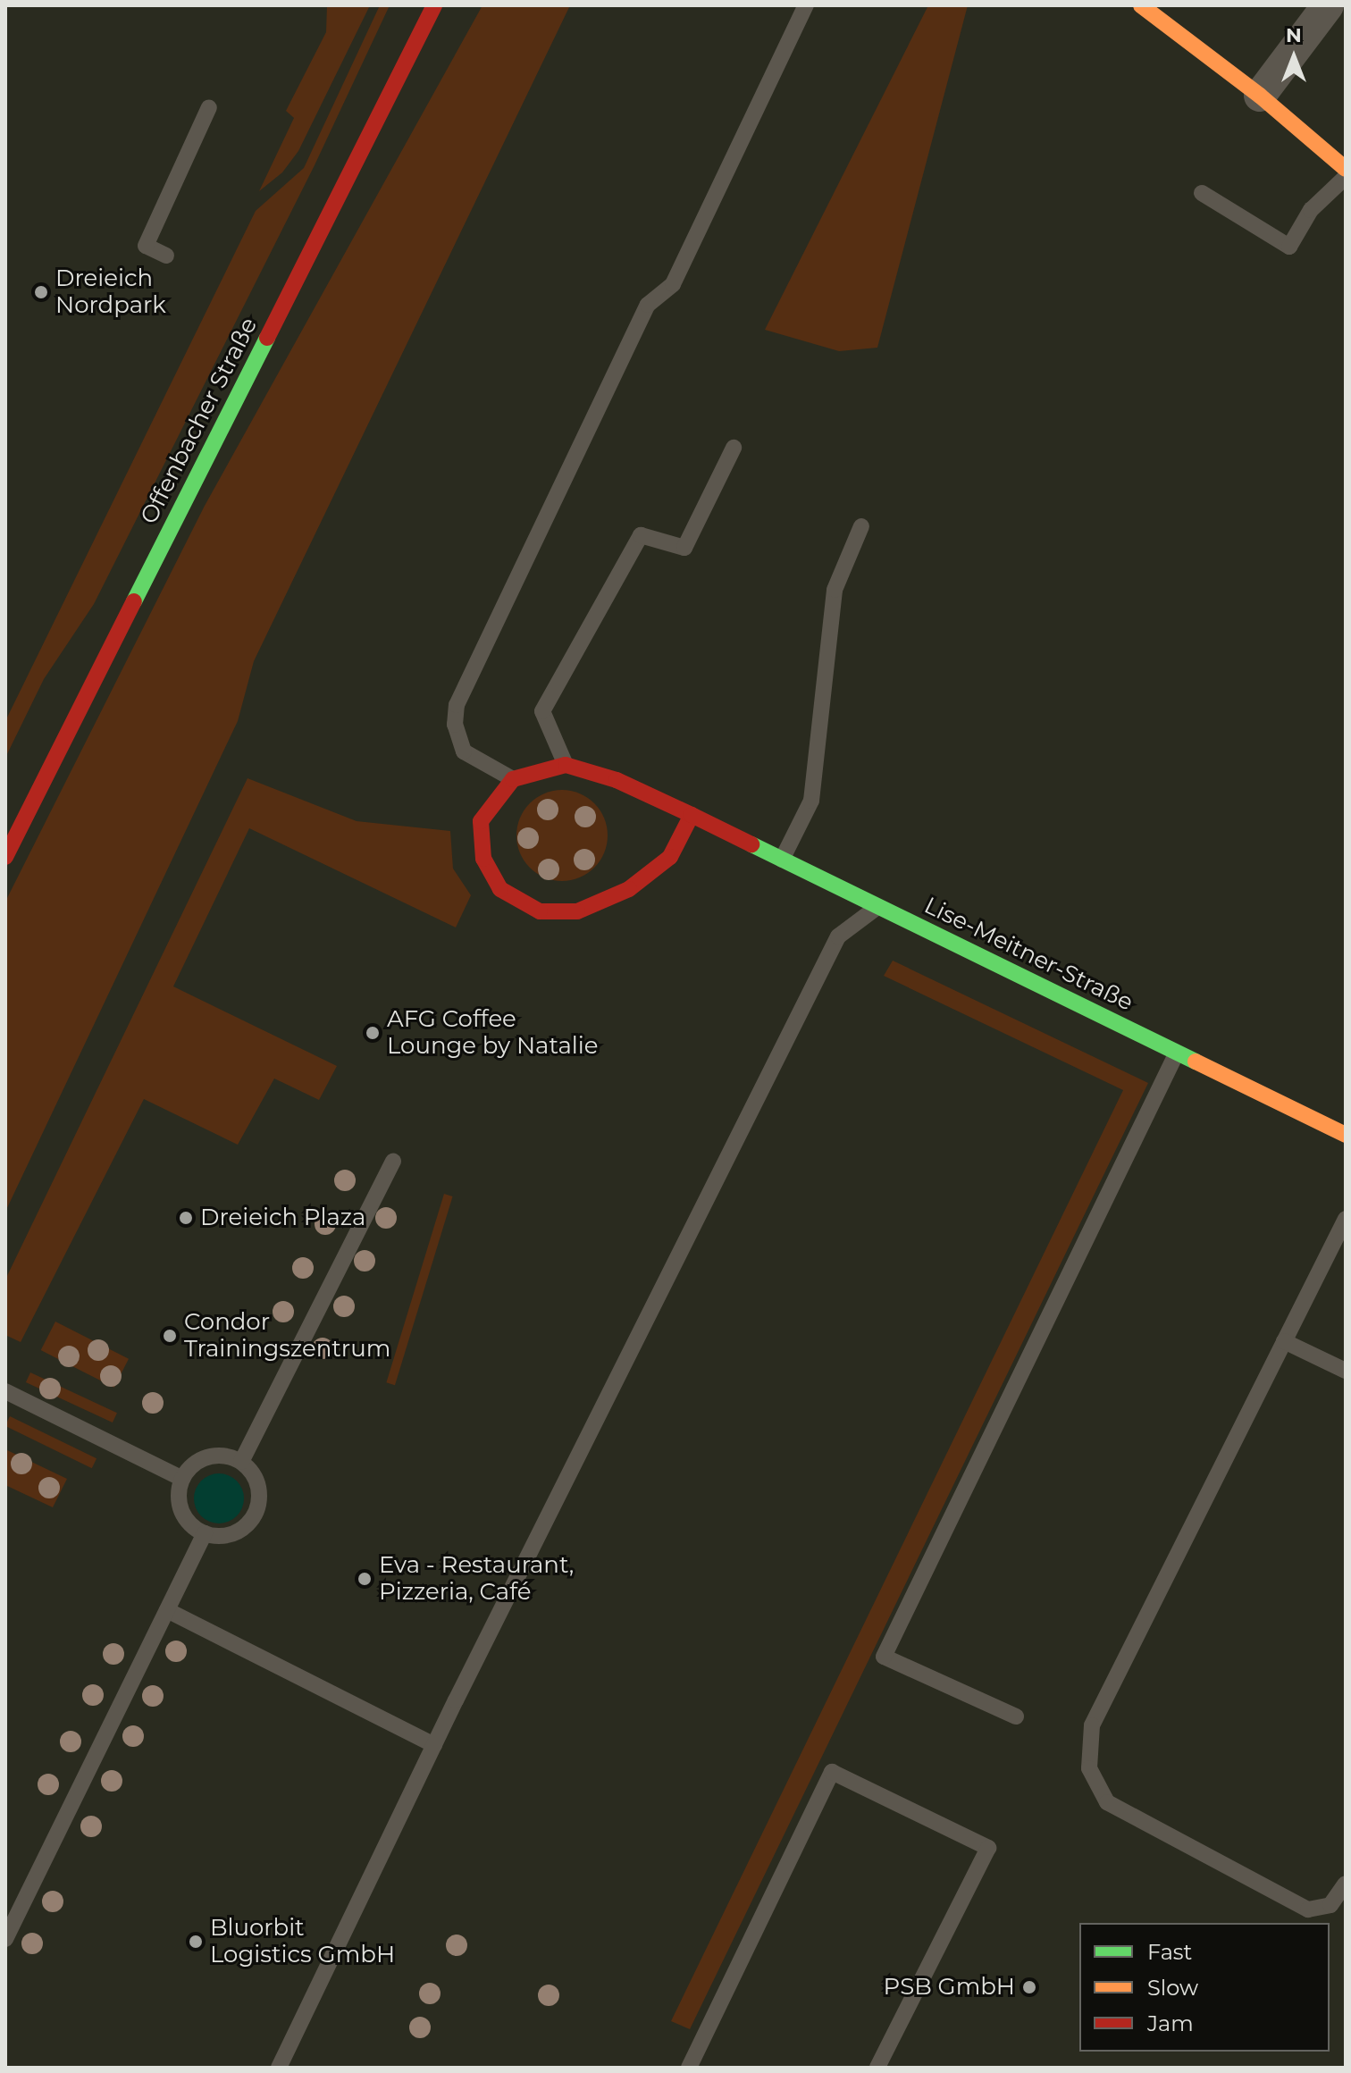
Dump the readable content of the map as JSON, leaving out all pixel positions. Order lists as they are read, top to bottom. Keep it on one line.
{"streets":{"street":["Offenbacher Straße","Lise-Meitner-Straße"]},"places":["Dreieich Nordpark","AFG Coffee Lounge by Natalie","Dreieich Plaza","Condor Trainingszentrum","Eva - Restaurant, Pizzeria, Café","Bluorbit Logistics GmbH","PSB GmbH"],"legend":["Fast","Slow","Jam"],"north":"top"}
